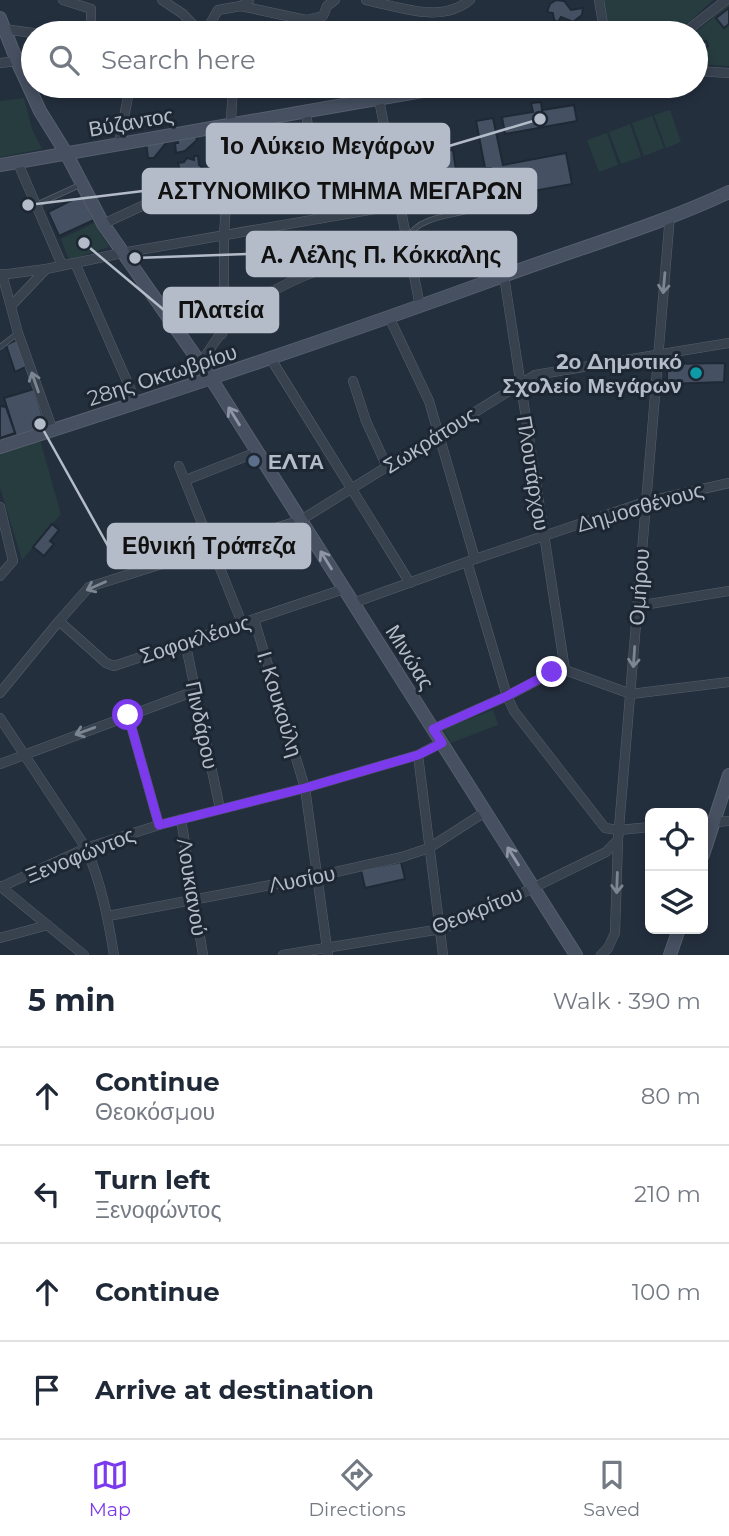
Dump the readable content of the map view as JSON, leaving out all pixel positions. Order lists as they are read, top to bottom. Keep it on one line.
{"streets":{"street":["Βύζαντος","28ης Οκτωβρίου","Σωκράτους","Πλουτάρχου","Δημοσθένους","Ομήρου","Σοφοκλέους","Μινώας","Ι. Κουκούλη","Πινδάρου","Ξενοφώντος","Λυσίου","Λουκιανού","Θεοκρίτου"]},"crossings":[["Βύζαντος","Μινώας"],["28ης Οκτωβρίου","Πλουτάρχου"],["28ης Οκτωβρίου","Ομήρου"],["28ης Οκτωβρίου","Μινώας"],["Σωκράτους","Πλουτάρχου"],["Σωκράτους","Ομήρου"],["Σωκράτους","Σοφοκλέους"],["Σωκράτους","Μινώας"],["Πλουτάρχου","Δημοσθένους"],["Δημοσθένους","Ομήρου"],["Δημοσθένους","Μινώας"],["Ομήρου","Θεοκρίτου"],["Σοφοκλέους","Μινώας"],["Σοφοκλέους","Ι. Κουκούλη"],["Σοφοκλέους","Πινδάρου"],["Μινώας","Ξενοφώντος"],["Μινώας","Λυσίου"],["Μινώας","Θεοκρίτου"],["Ι. Κουκούλη","Ξενοφώντος"],["Ι. Κουκούλη","Λυσίου"],["Ι. Κουκούλη","Θεοκρίτου"],["Πινδάρου","Ξενοφώντος"],["Ξενοφώντος","Λουκιανού"],["Λυσίου","Λουκιανού"]],"one_way":["Ομήρου"],"places":["1ο Λύκειο Μεγάρων","ΑΣΤΥΝΟΜΙΚΟ ΤΜΗΜΑ ΜΕΓΑΡΩΝ","Πλατεία","Α. Λέλης Π. Κόκκαλης","2ο Δημοτικό Σχολείο Μεγάρων","Εθνική Τράπεζα","ΕΛΤΑ"],"page":{"search":"Search here","heading":["5 min","Walk · 390 m"],"list":[["Continue","Θεοκόσμου","80 m"],["Turn left","Ξενοφώντος","210 m"],["Continue","100 m"],"Arrive at destination"],"nav":["Map","Directions","Saved"]}}
